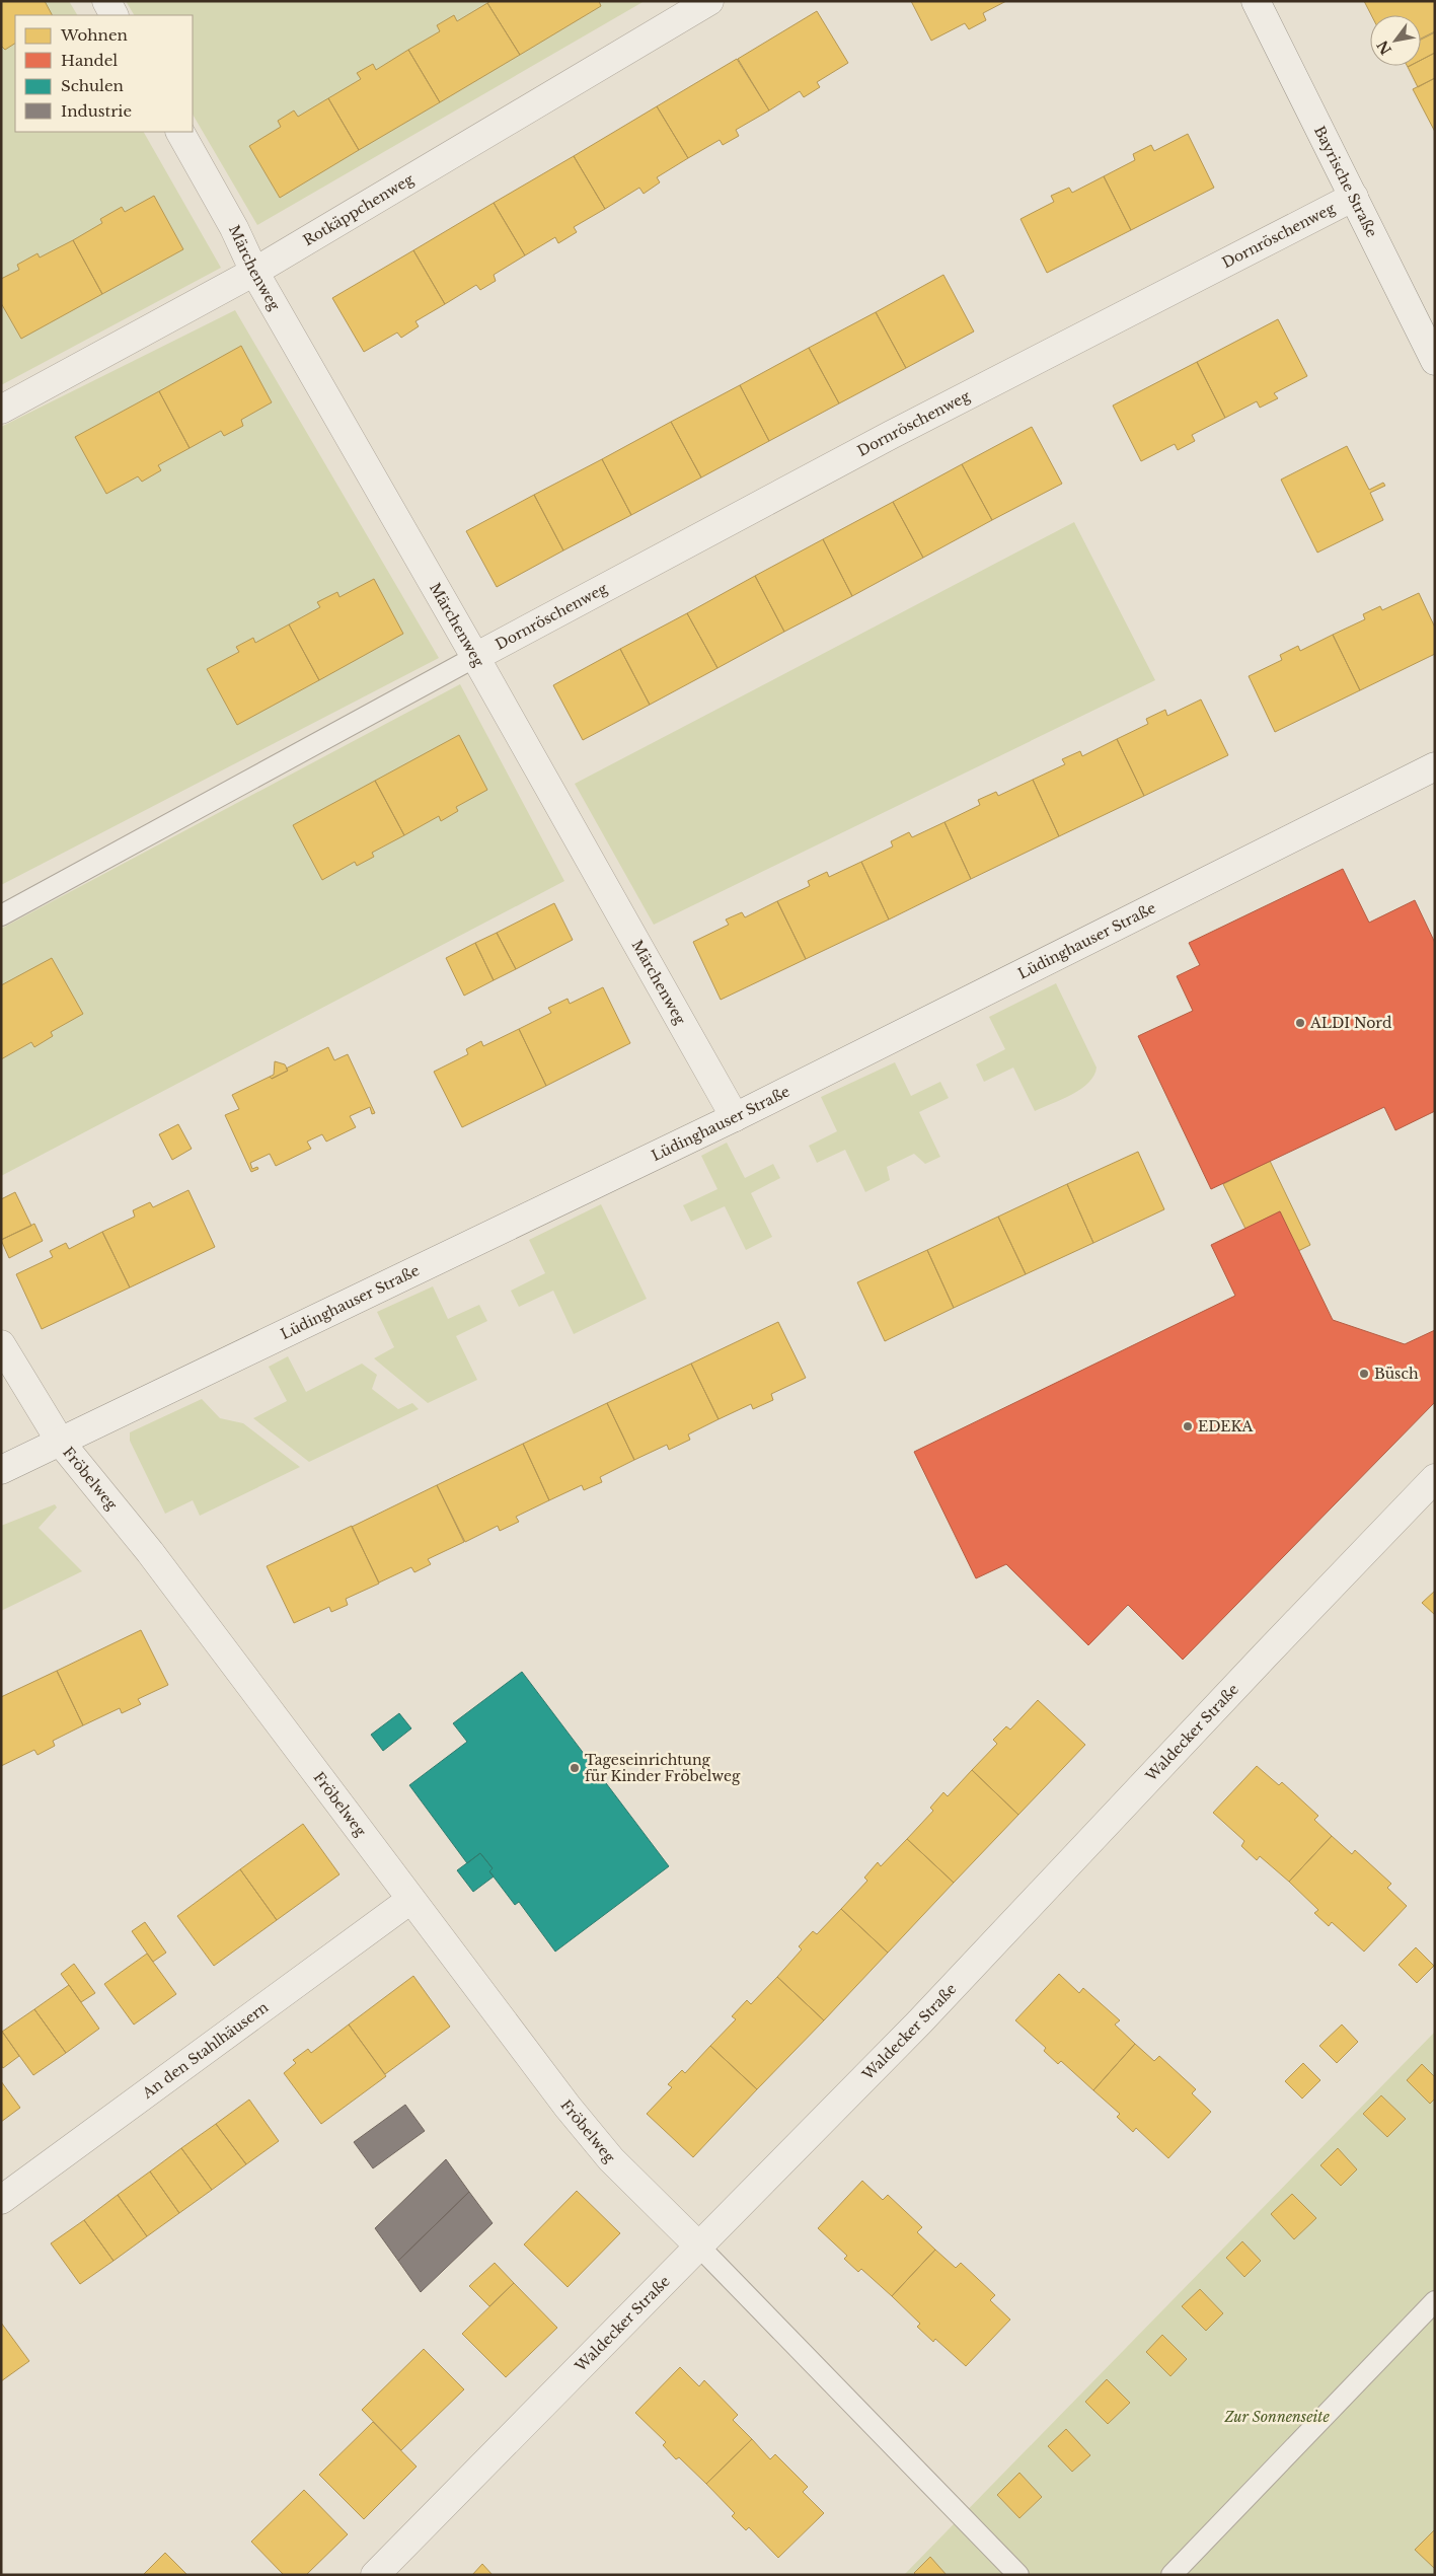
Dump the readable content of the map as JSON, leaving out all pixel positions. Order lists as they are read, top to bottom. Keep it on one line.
{"streets":{"street":["Bayrische Straße","Rotkäppchenweg","Dornröschenweg","Märchenweg","Lüdinghauser Straße","Fröbelweg","Waldecker Straße","An den Stahlhäusern"]},"crossings":[["Bayrische Straße","Dornröschenweg"],["Rotkäppchenweg","Märchenweg"],["Dornröschenweg","Märchenweg"],["Märchenweg","Lüdinghauser Straße"],["Lüdinghauser Straße","Fröbelweg"],["Fröbelweg","Waldecker Straße"],["Fröbelweg","An den Stahlhäusern"]],"parks":["Zur Sonnenseite"],"places":["ALDI Nord","Büsch","EDEKA","Tageseinrichtung für Kinder Fröbelweg"],"legend":["Wohnen","Handel","Schulen","Industrie"],"north":"bottom left"}
